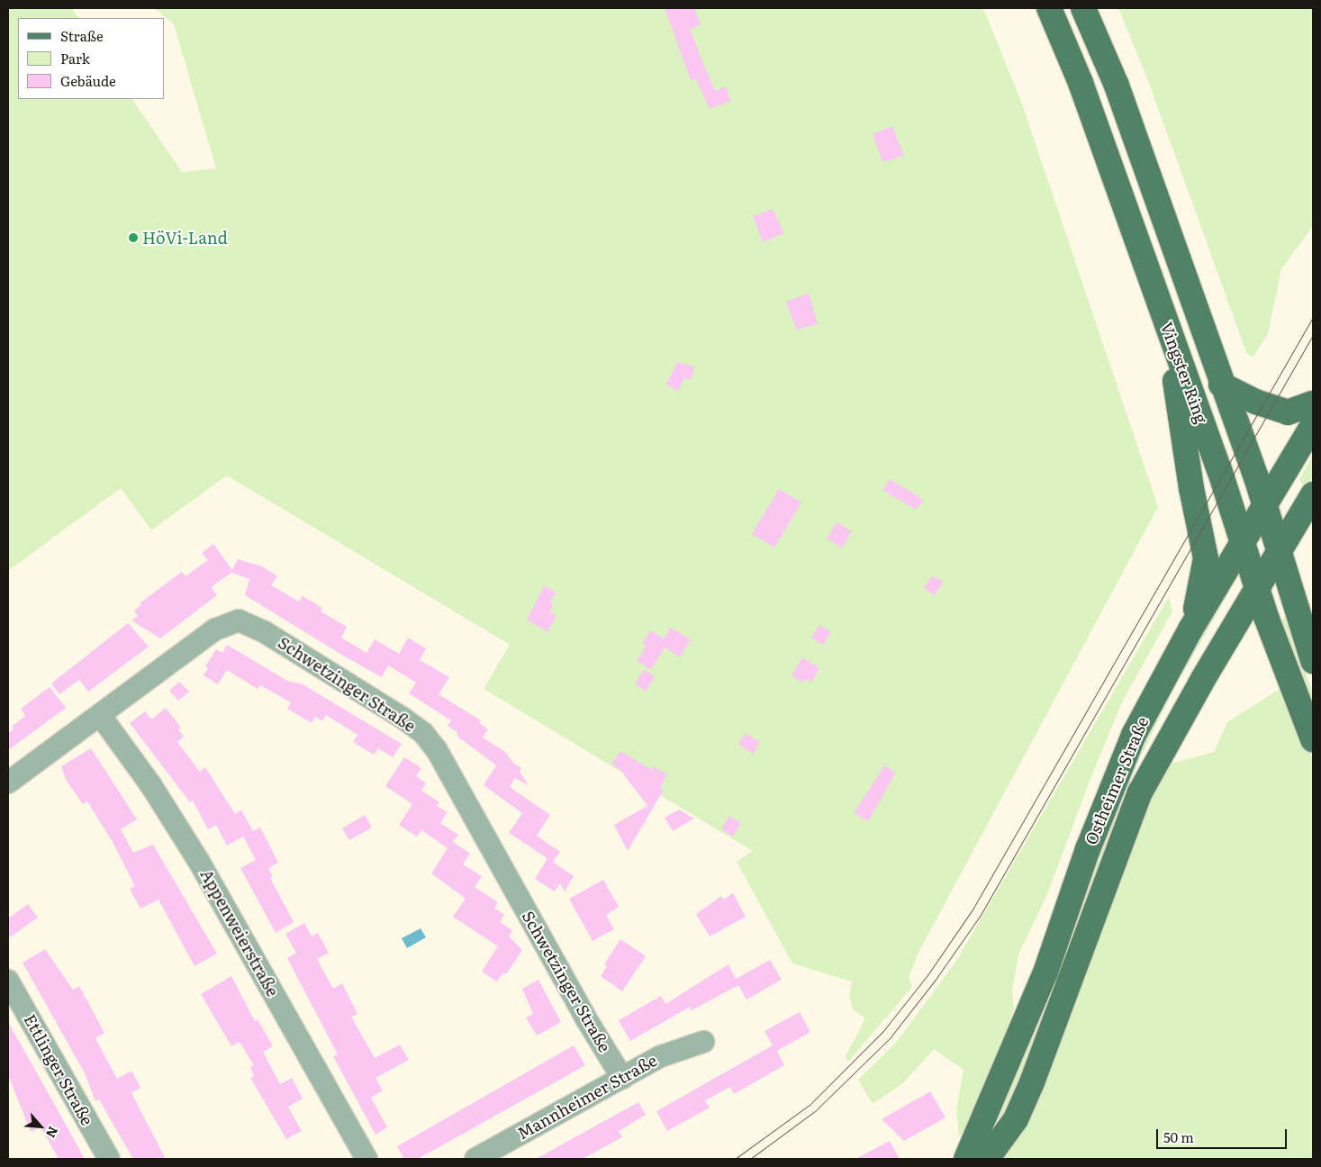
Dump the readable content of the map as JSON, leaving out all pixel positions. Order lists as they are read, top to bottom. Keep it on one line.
{"streets":{"main road":["Vingster Ring","Ostheimer Straße"],"street":["Schwetzinger Straße","Appenweierstraße","Ettlinger Straße","Mannheimer Straße"]},"crossings":[["Vingster Ring","Ostheimer Straße"],["Schwetzinger Straße","Appenweierstraße"],["Schwetzinger Straße","Mannheimer Straße"]],"places":["HöVi-Land"],"legend":["Straße","Park","Gebäude"],"scale_bar":"50 m","north":"bottom right"}
